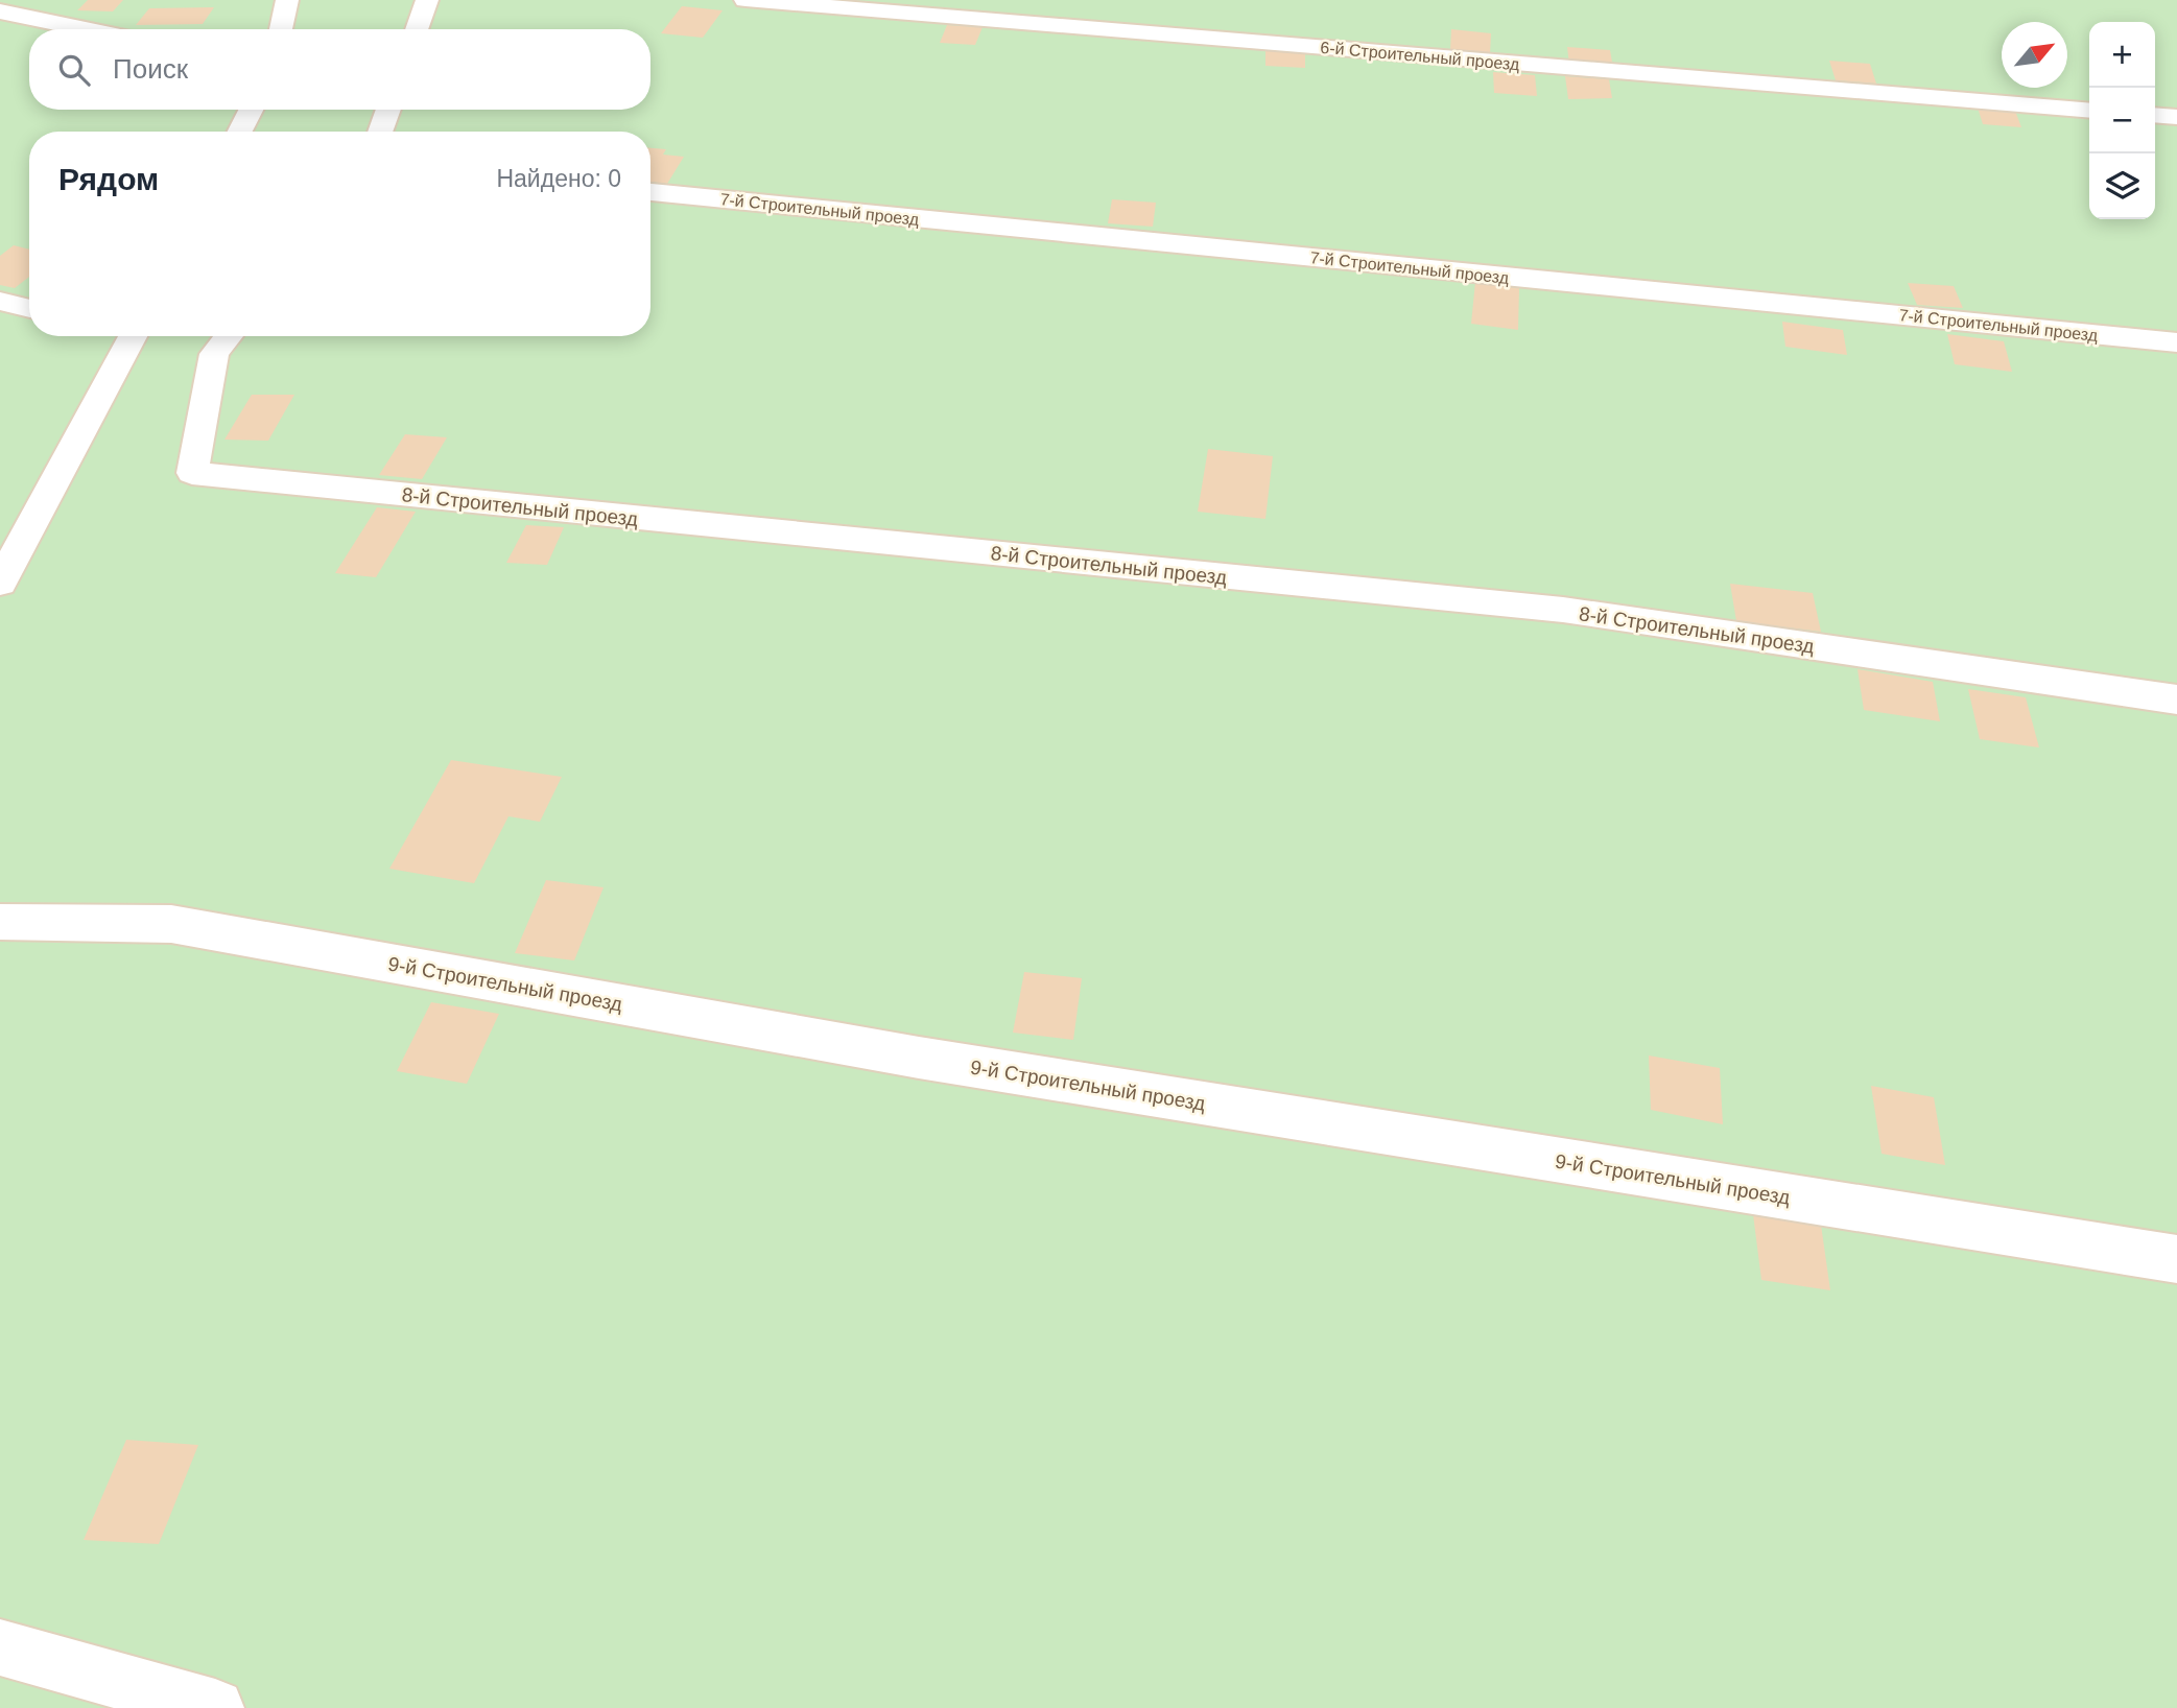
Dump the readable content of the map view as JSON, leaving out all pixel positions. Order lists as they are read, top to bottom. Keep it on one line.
{"streets":{"street":["6-й Строительный проезд","7-й Строительный проезд","8-й Строительный проезд","9-й Строительный проезд"]},"north":"top right","page":{"map_buttons":["+","−"],"search":"Поиск","heading":["Рядом","Найдено: 0"]}}
